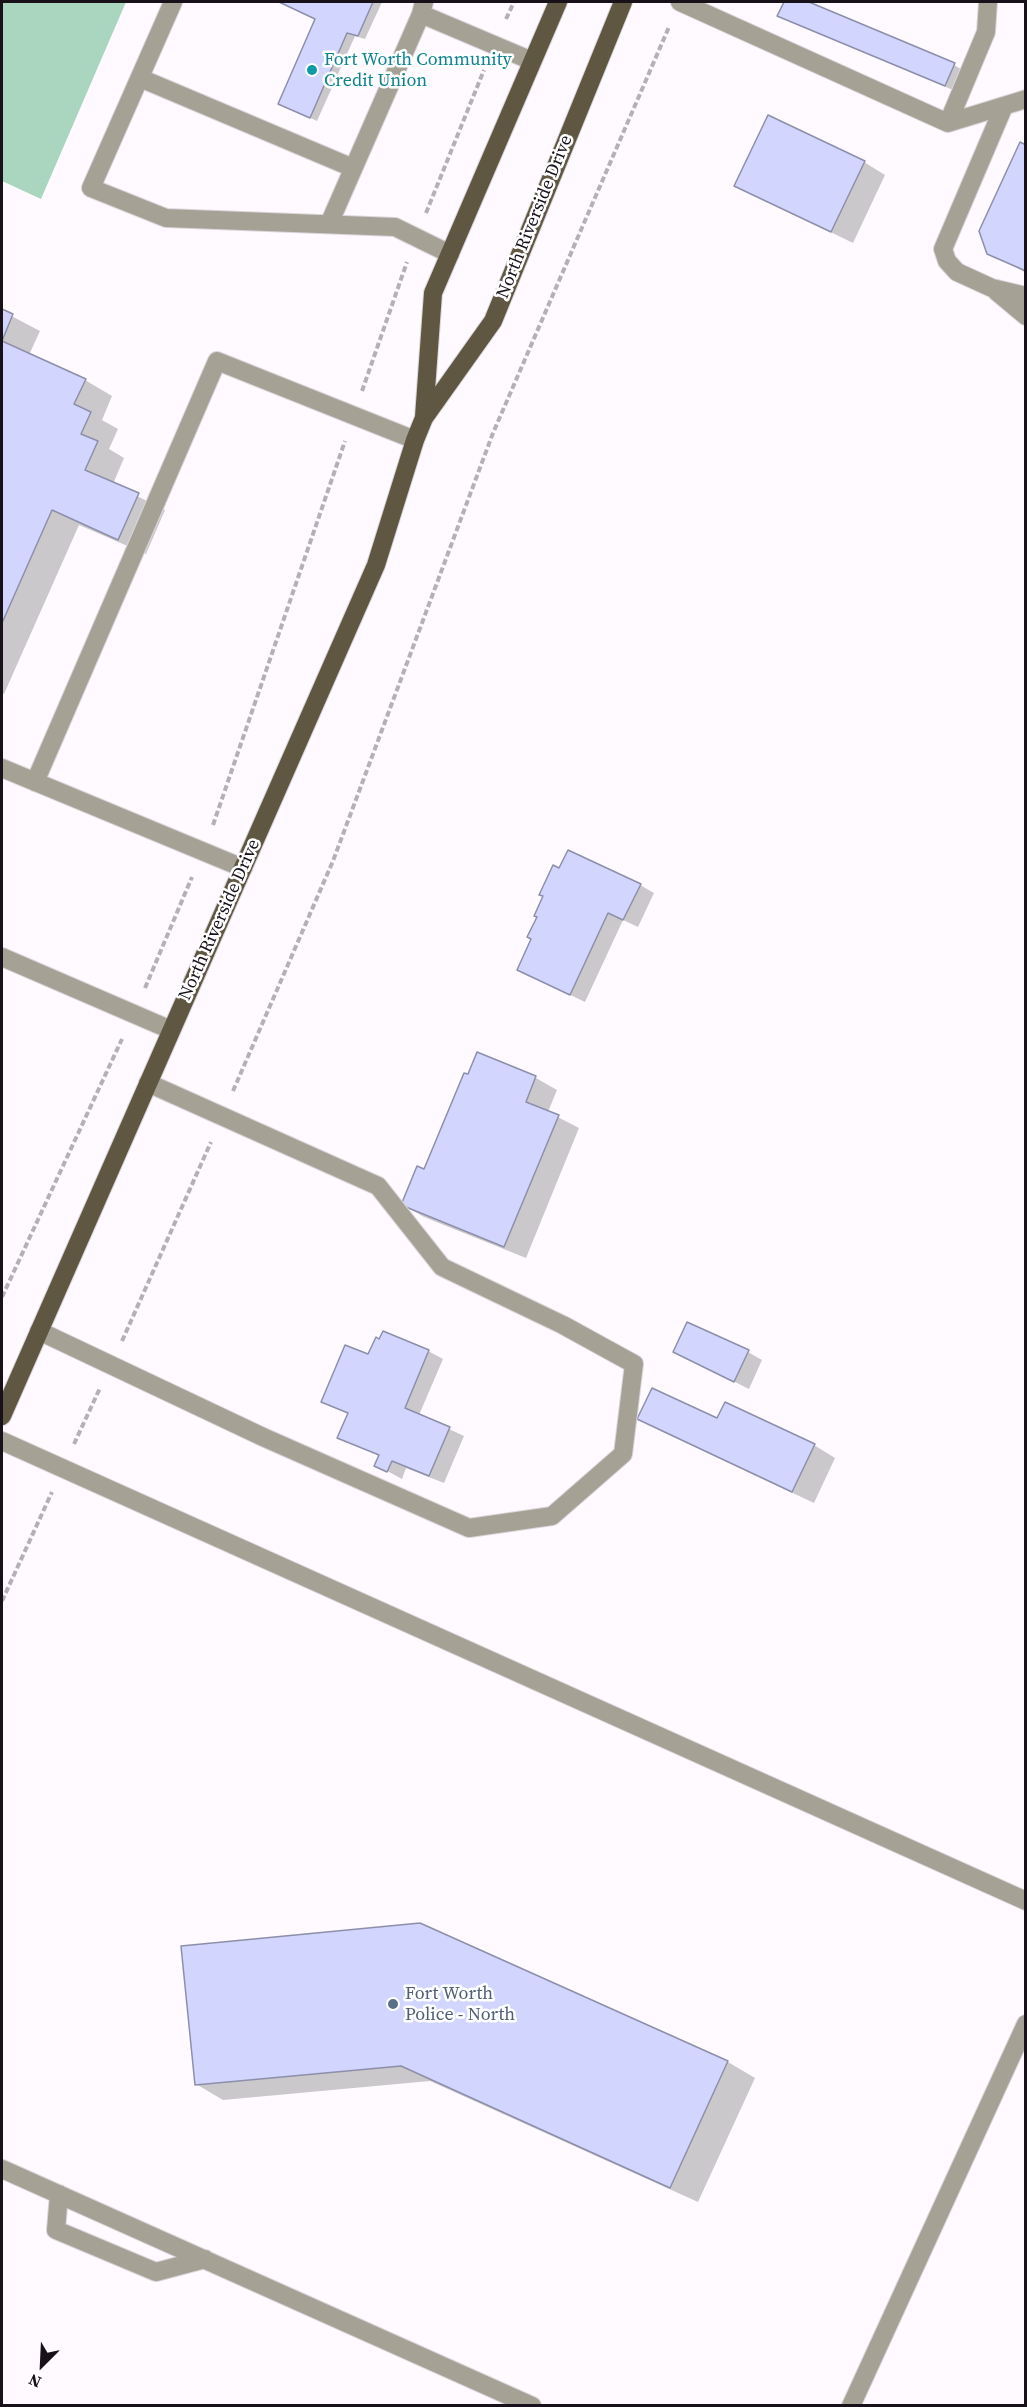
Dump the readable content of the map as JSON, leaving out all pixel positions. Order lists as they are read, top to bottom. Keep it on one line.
{"streets":{"main road":["North Riverside Drive"]},"places":["Fort Worth Community Credit Union","Fort Worth Police - North"],"north":"bottom left"}
